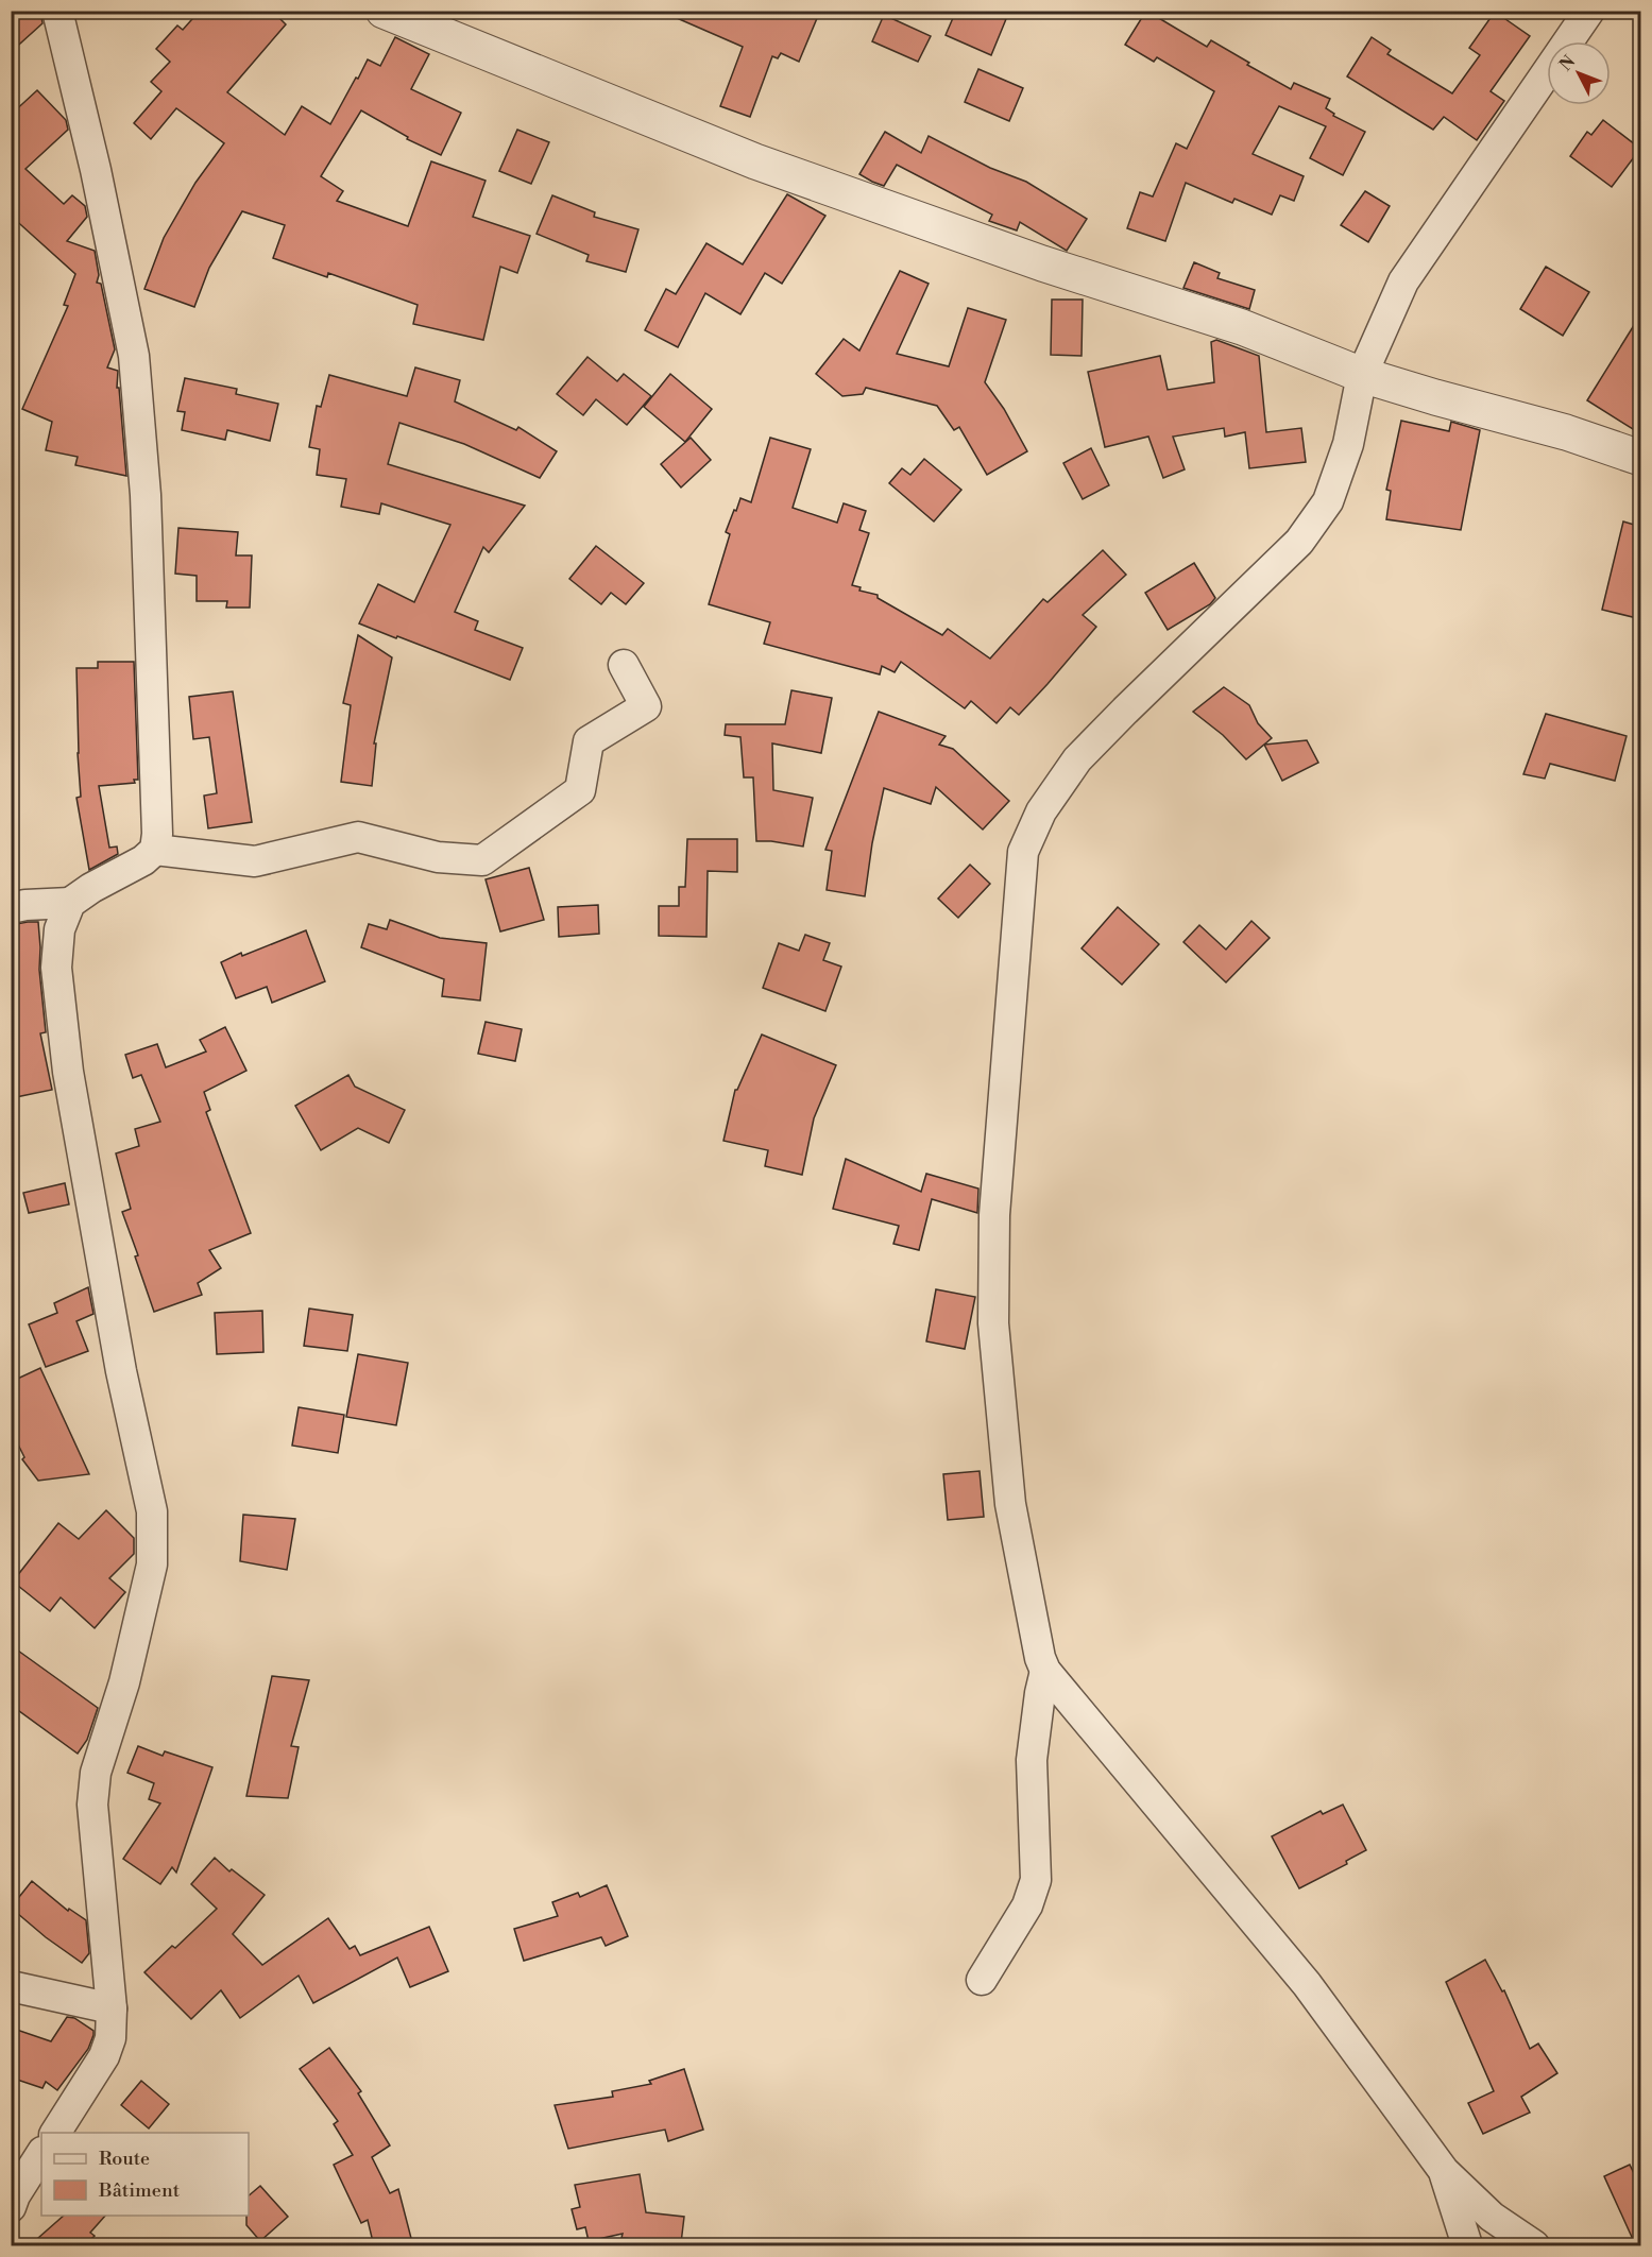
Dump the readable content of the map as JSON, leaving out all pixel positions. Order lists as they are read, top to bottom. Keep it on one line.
{"legend":["Route","Bâtiment"],"north":"top left"}
